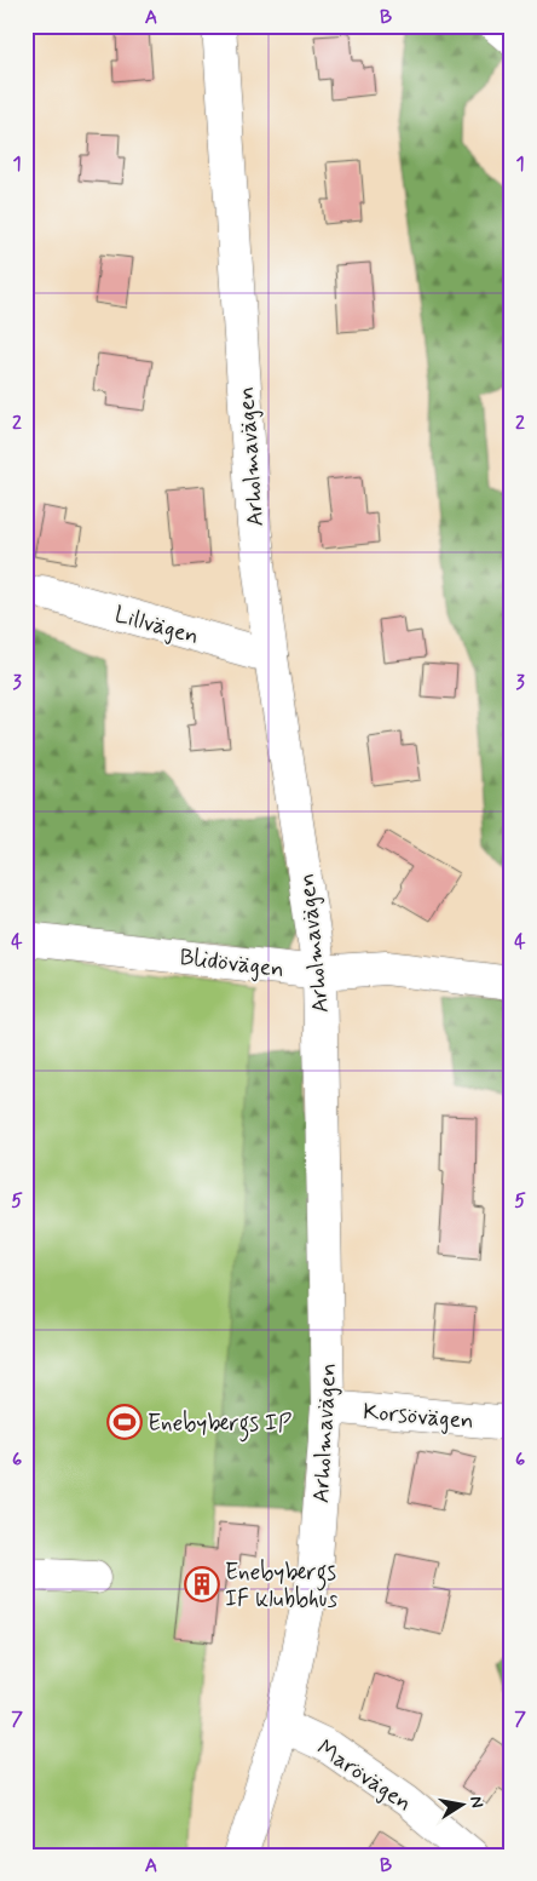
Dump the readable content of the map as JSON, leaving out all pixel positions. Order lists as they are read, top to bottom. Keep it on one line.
{"streets":{"street":["Arholmavägen","Lillvägen","Blidövägen","Korsövägen","Marövägen"]},"crossings":[["Arholmavägen","Lillvägen"],["Arholmavägen","Blidövägen"],["Arholmavägen","Korsövägen"],["Arholmavägen","Marövägen"]],"places":{"sports":["Enebybergs IP"],"building":["Enebybergs IF klubbhus"]},"north":"right","grid":{"columns":["A","B"],"rows":["1","2","3","4","5","6","7"]}}
